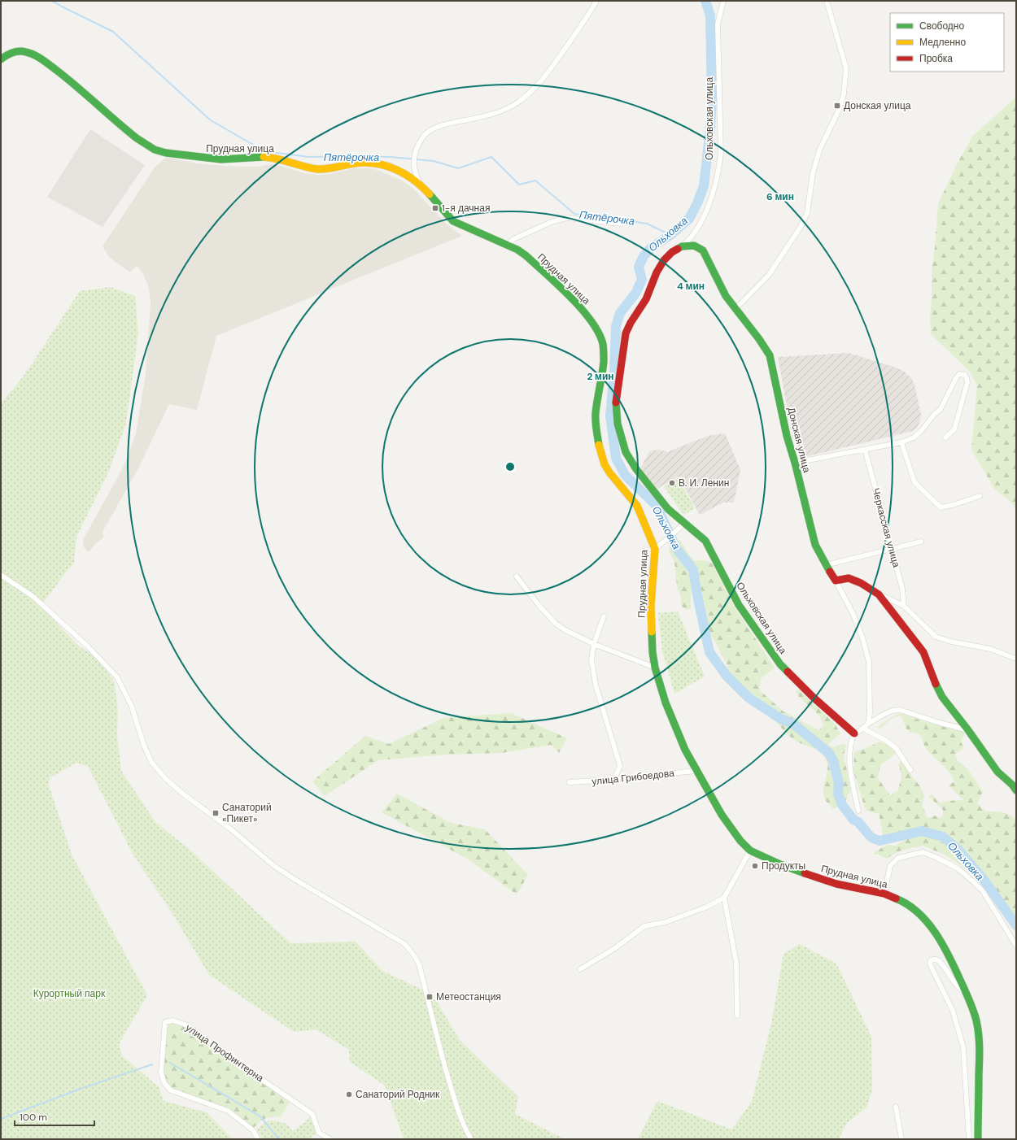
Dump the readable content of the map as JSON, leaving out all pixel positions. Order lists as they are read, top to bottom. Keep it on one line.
{"streets":{"street":["Ольховская улица","Прудная улица","Донская улица","Черкасская улица","улица Грибоедова","улица Профинтерна"]},"crossings":[["Ольховская улица","Донская улица"],["Прудная улица","улица Грибоедова"]],"water":["Пятёрочка","Ольховка"],"parks":["Курортный парк"],"places":{"transit":["Донская улица","1-я дачная","Санаторий «Пикет»","Метеостанция"],"other":["В. И. Ленин","Продукты","Санаторий Родник"]},"legend":["Свободно","Медленно","Пробка"],"scale_bar":"100 m","rings":["6 мин","4 мин","2 мин"]}
